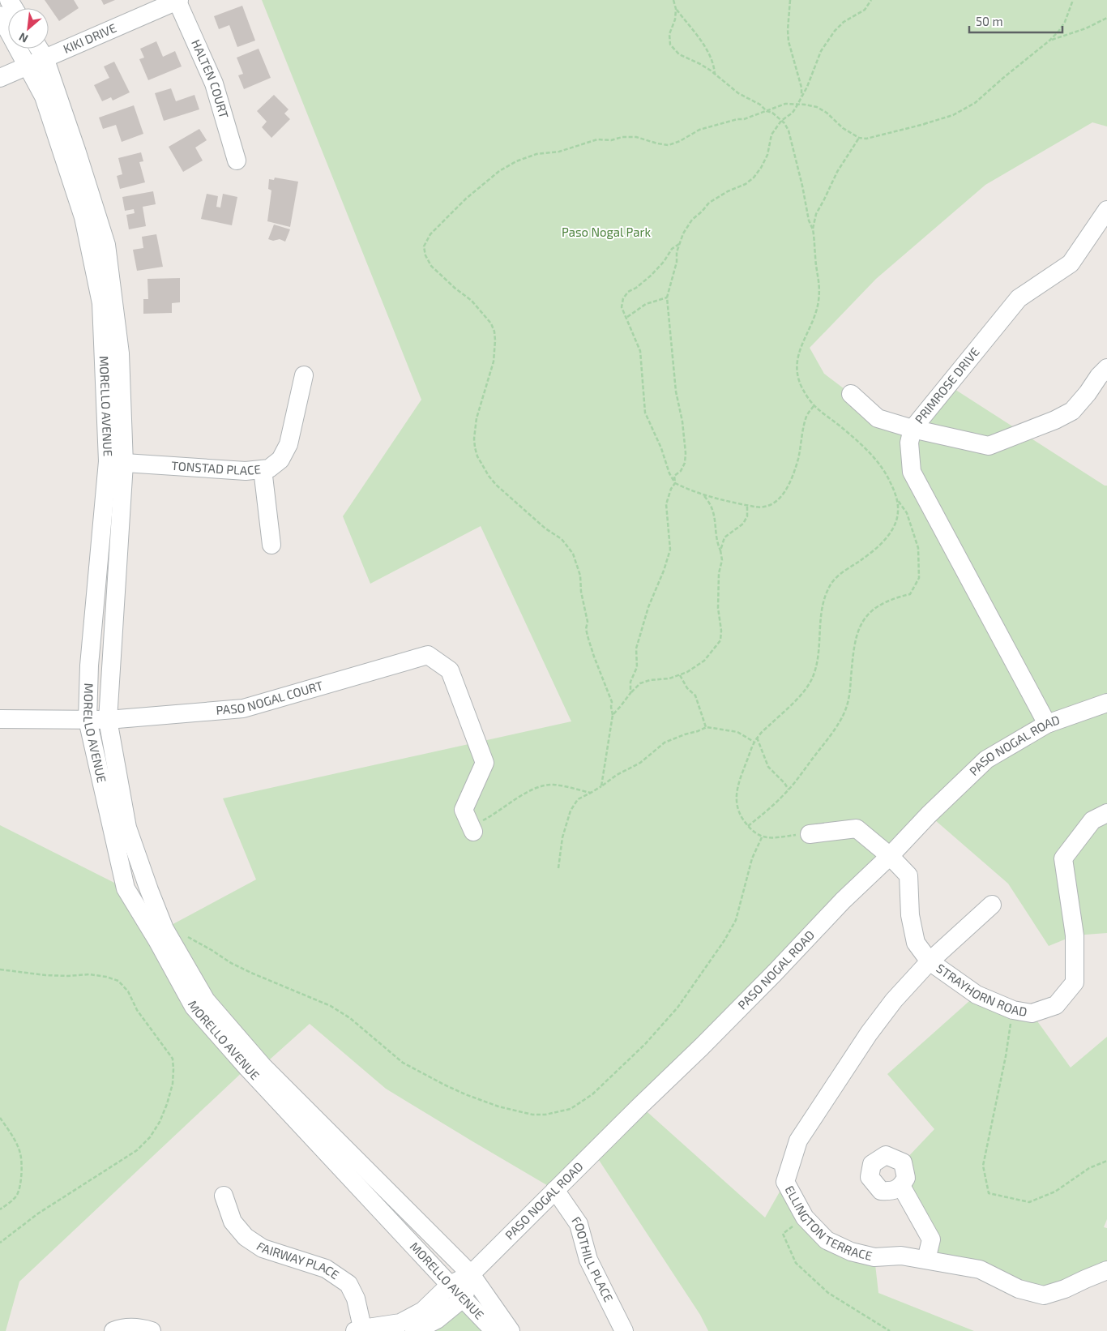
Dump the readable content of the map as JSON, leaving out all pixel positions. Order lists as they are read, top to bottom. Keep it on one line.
{"streets":{"street":["KIKI DRIVE","HALTEN COURT","PRIMROSE DRIVE","MORELLO AVENUE","TONSTAD PLACE","PASO NOGAL COURT","PASO NOGAL ROAD","STRAYHORN ROAD","ELLINGTON TERRACE","FOOTHILL PLACE","FAIRWAY PLACE"]},"crossings":[["KIKI DRIVE","HALTEN COURT"],["KIKI DRIVE","MORELLO AVENUE"],["PRIMROSE DRIVE","PASO NOGAL ROAD"],["MORELLO AVENUE","TONSTAD PLACE"],["MORELLO AVENUE","PASO NOGAL COURT"],["MORELLO AVENUE","PASO NOGAL ROAD"],["PASO NOGAL ROAD","STRAYHORN ROAD"],["PASO NOGAL ROAD","FOOTHILL PLACE"],["STRAYHORN ROAD","ELLINGTON TERRACE"]],"parks":["Paso Nogal Park"],"scale_bar":"50 m","north":"bottom left"}
